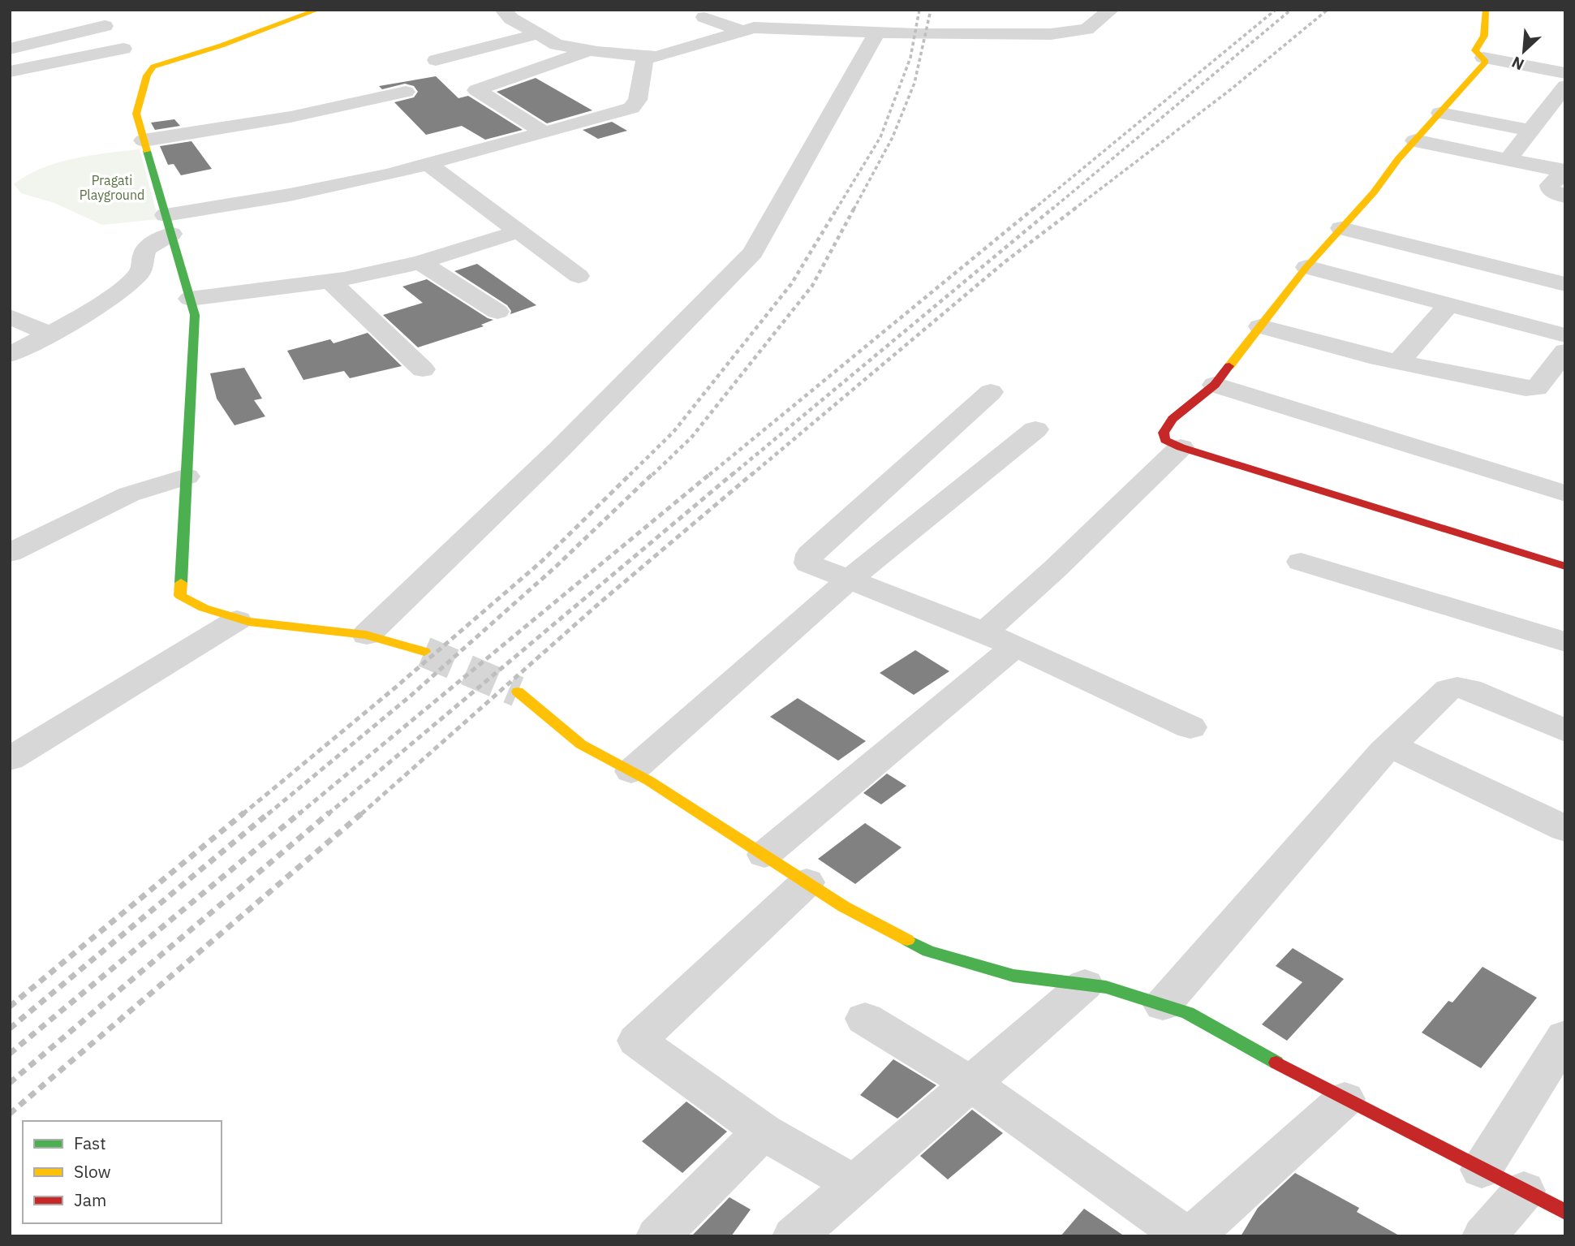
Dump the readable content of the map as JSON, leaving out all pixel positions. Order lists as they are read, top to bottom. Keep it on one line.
{"parks":["Pragati Playground"],"legend":["Fast","Slow","Jam"],"north":"bottom left"}
